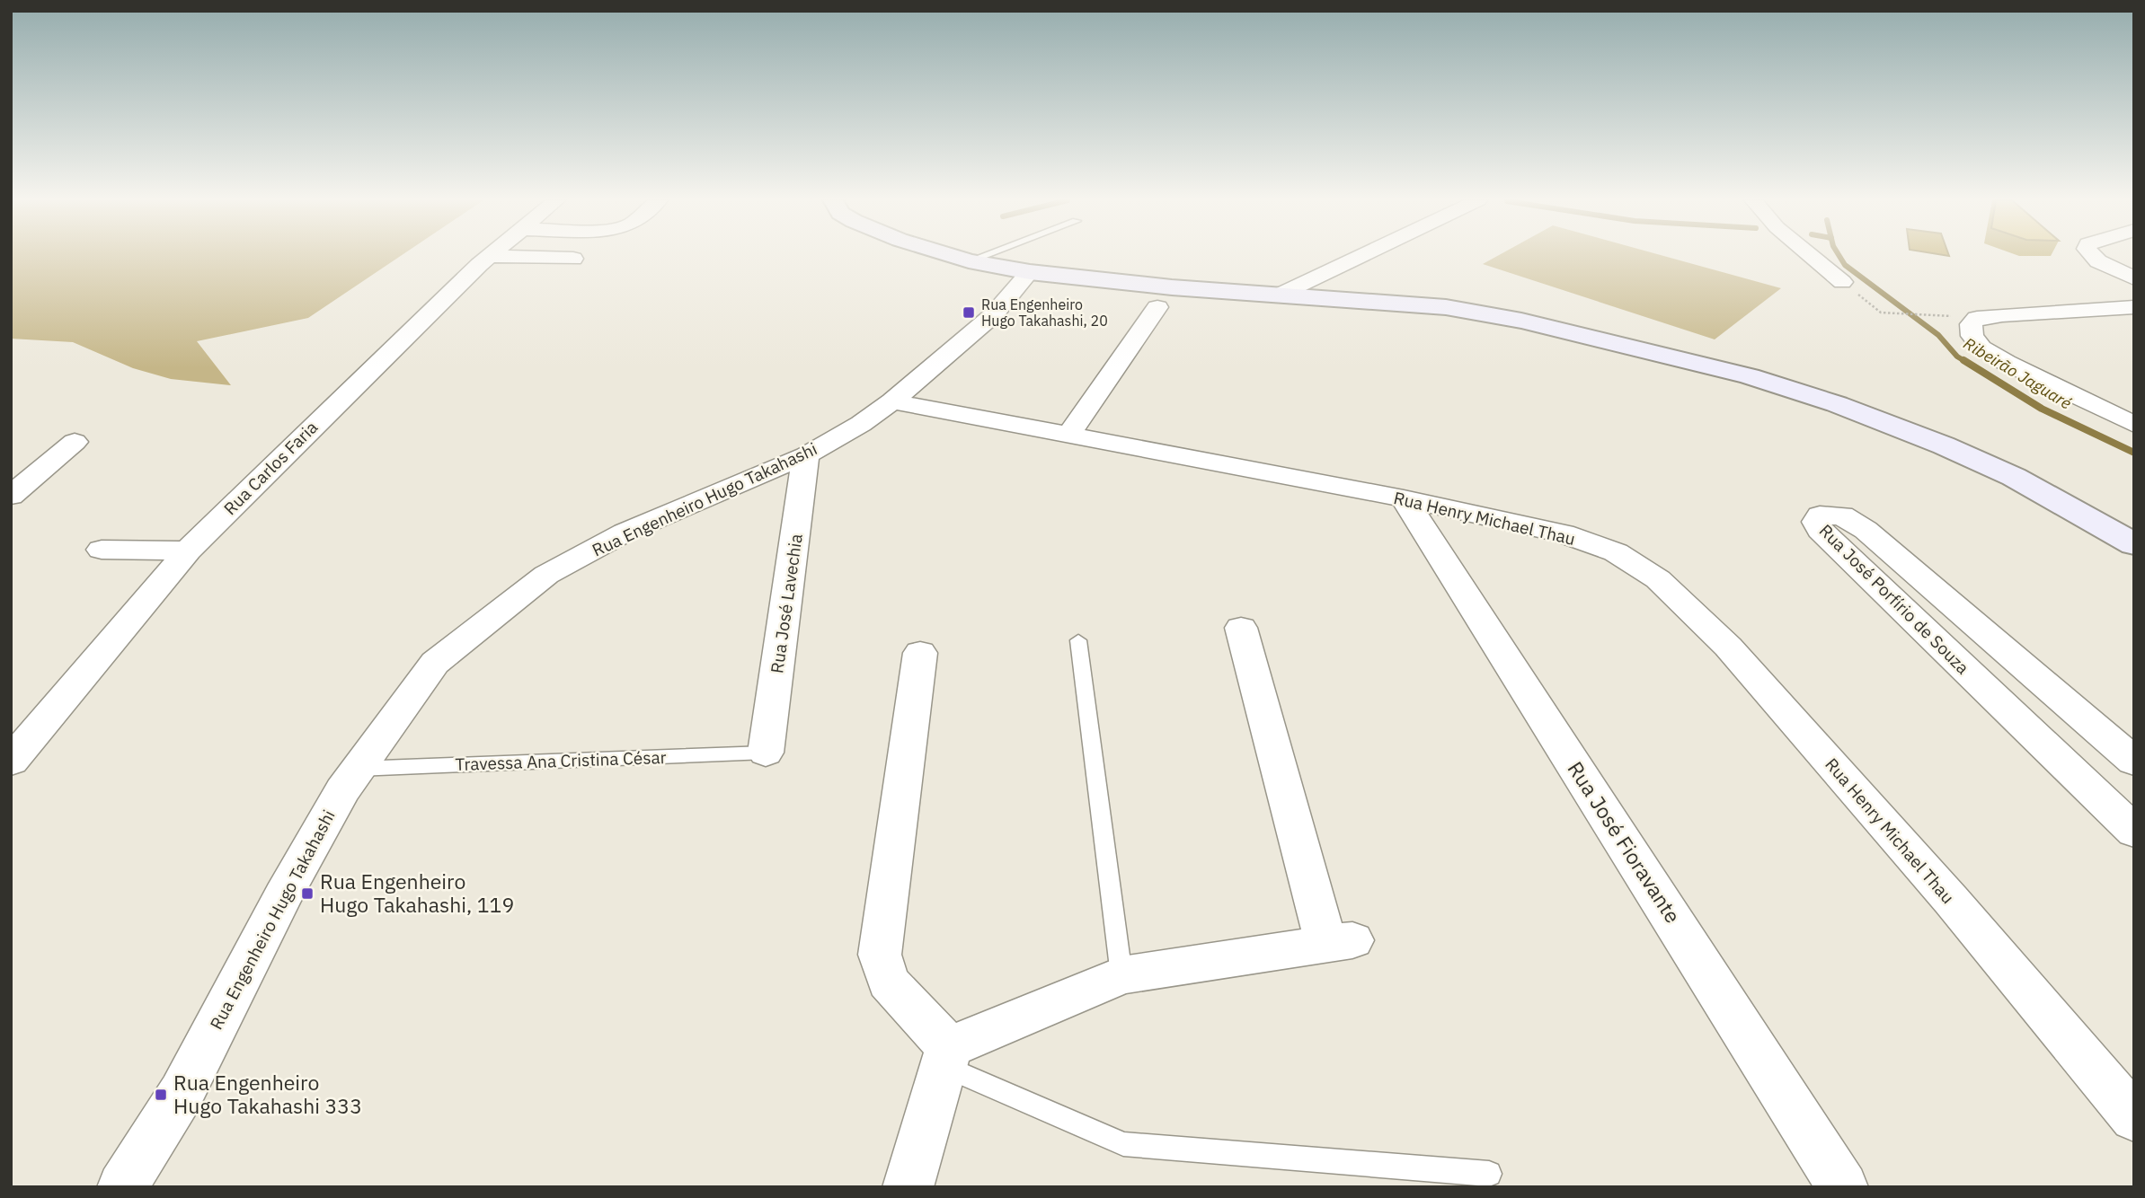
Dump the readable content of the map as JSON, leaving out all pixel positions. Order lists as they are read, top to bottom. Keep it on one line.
{"streets":{"street":["Rua Carlos Faria","Rua Engenheiro Hugo Takahashi","Rua Henry Michael Thau","Rua José Porfírio de Souza","Rua José Lavechia","Rua José Fioravante"],"lane":["Travessa Ana Cristina César"]},"crossings":[["Rua Engenheiro Hugo Takahashi","Rua Henry Michael Thau"],["Rua Engenheiro Hugo Takahashi","Rua José Lavechia"],["Rua Engenheiro Hugo Takahashi","Travessa Ana Cristina César"],["Rua Henry Michael Thau","Rua José Fioravante"],["Rua José Lavechia","Travessa Ana Cristina César"]],"water":["Ribeirão Jaguaré"],"places":{"transit":["Rua Engenheiro Hugo Takahashi, 20","Rua Engenheiro Hugo Takahashi, 119","Rua Engenheiro Hugo Takahashi 333"]}}
